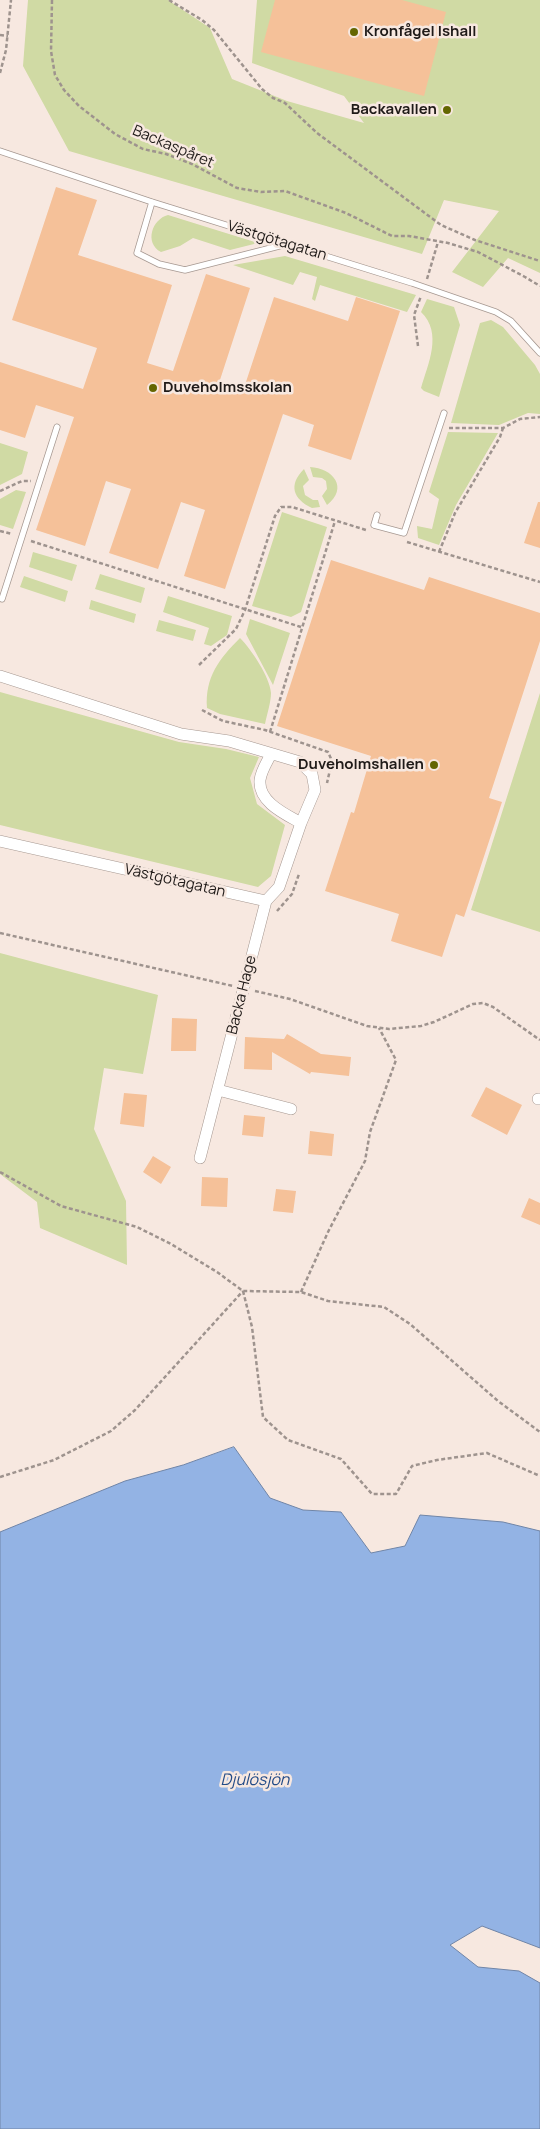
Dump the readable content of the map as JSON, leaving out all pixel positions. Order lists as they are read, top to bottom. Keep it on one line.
{"streets":{"street":["Västgötagatan","Backa Hage"],"path":["Backaspåret"]},"crossings":[["Västgötagatan","Backa Hage"]],"water":["Djulösjön"],"places":["Kronfågel Ishall","Backavallen","Duveholmsskolan","Duveholmshallen"]}
